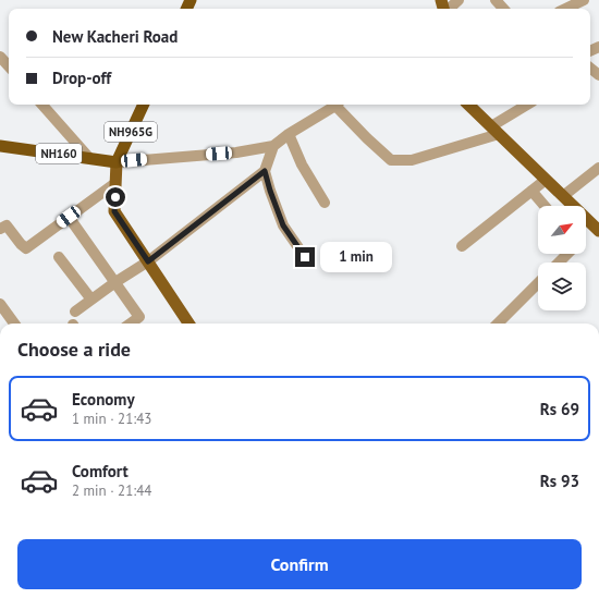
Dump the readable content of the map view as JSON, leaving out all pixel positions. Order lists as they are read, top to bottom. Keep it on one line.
{"streets":{"highway":["NH965G","NH160"]},"crossings":[["NH965G","NH160"]],"north":"top right","page":{"banner":["New Kacheri Road","Drop-off"],"bubble":"1 min","heading":"Choose a ride","list":[{"name":"Economy","note":"1 min · 21:43","value":"Rs 69"},{"name":"Comfort","note":"2 min · 21:44","value":"Rs 93"}],"buttons":"Confirm"}}
